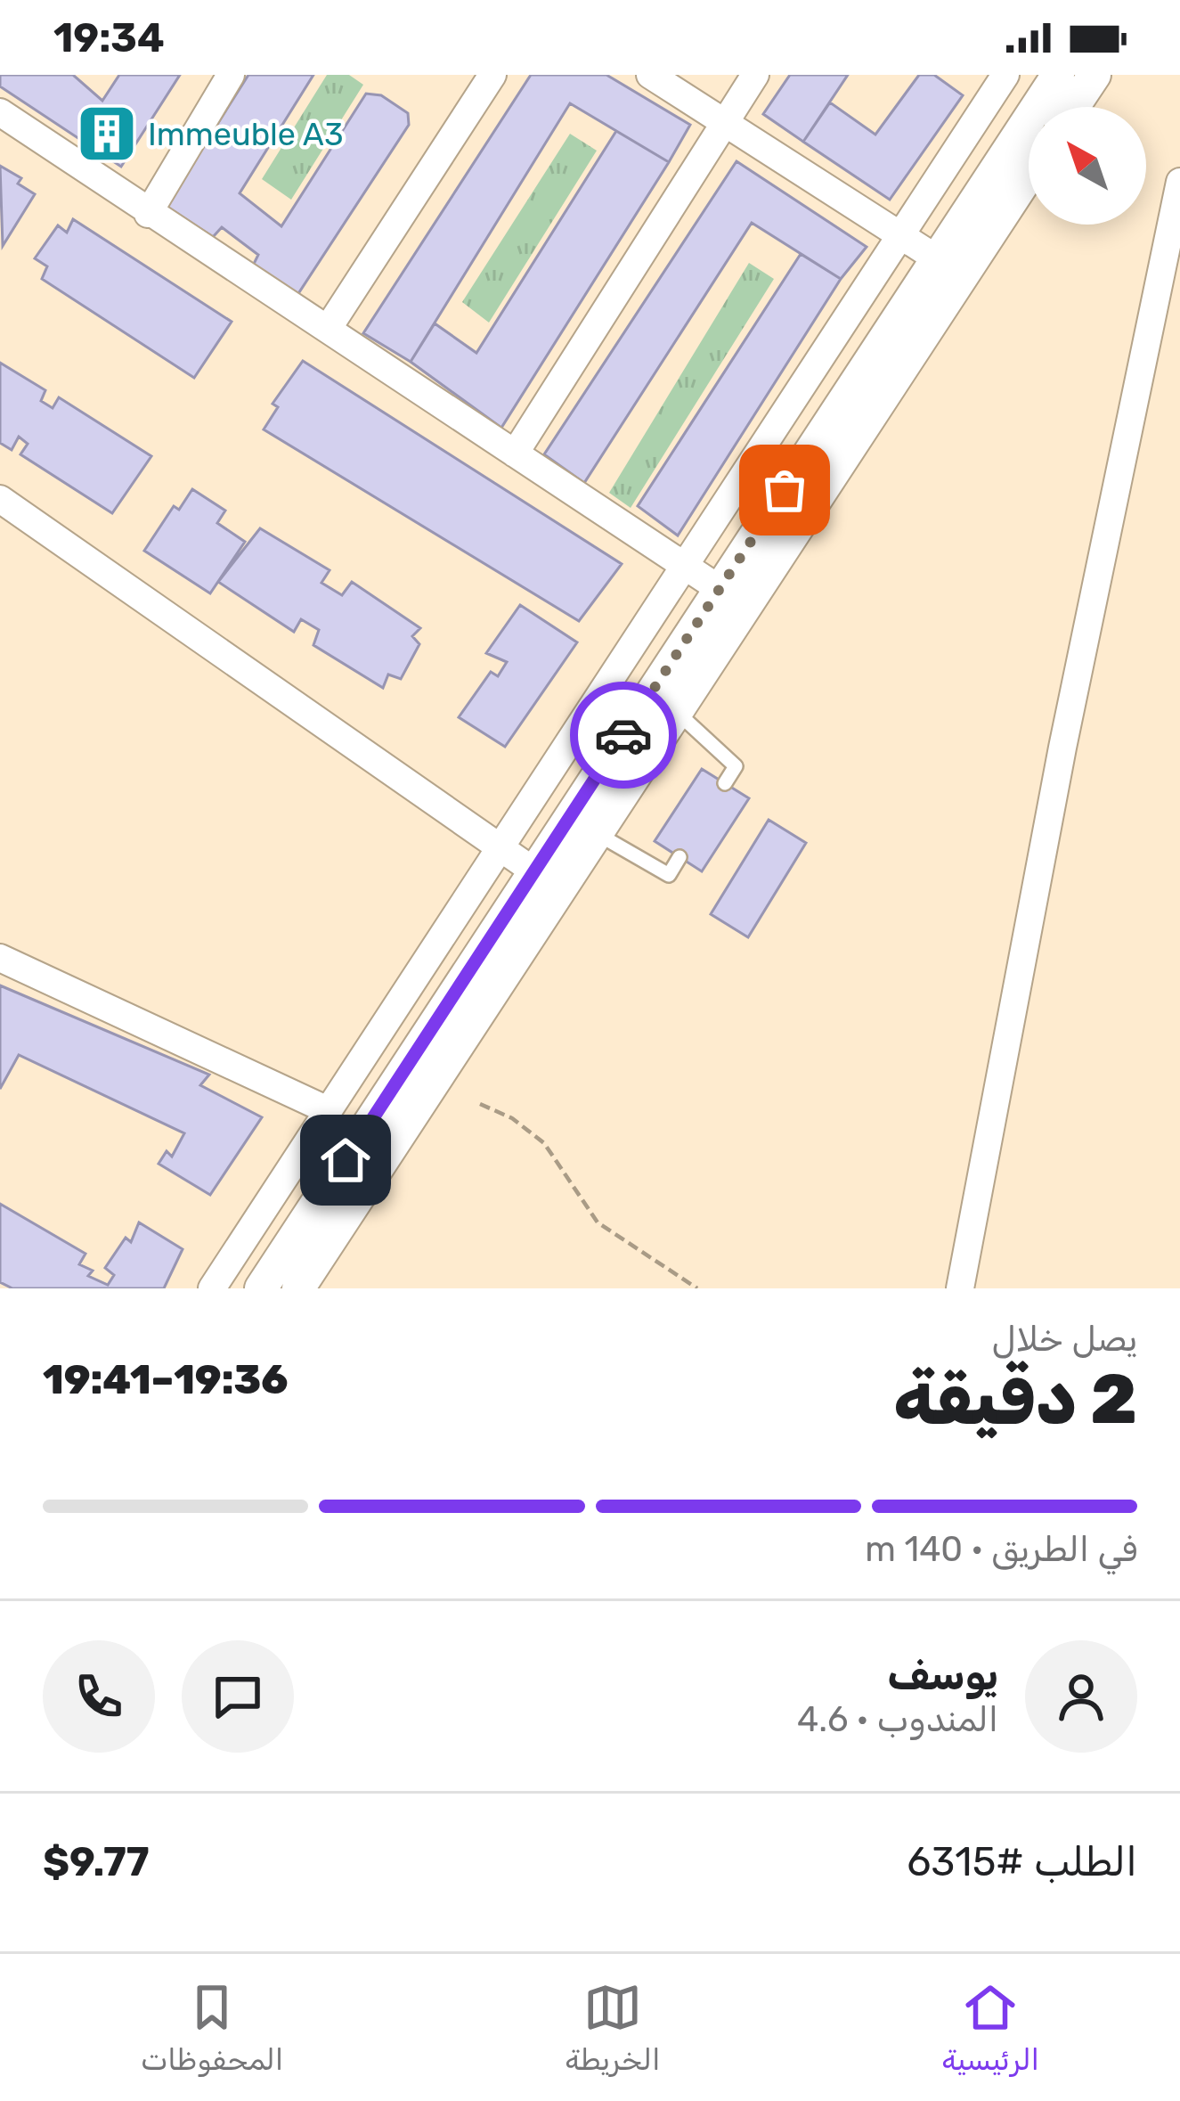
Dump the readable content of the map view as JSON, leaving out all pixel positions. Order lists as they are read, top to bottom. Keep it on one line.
{"places":{"building":["Immeuble A3"]},"north":"top left","page":{"status":"19:34","heading":["2 دقيقة","يصل خلال","19:36–19:41"],"panel":["يوسف","المندوب · 4.6","الطلب #6315","$9.77"],"bar":"في الطريق · 140 m","tabs":["الرئيسية","الخريطة","المحفوظات"]}}
